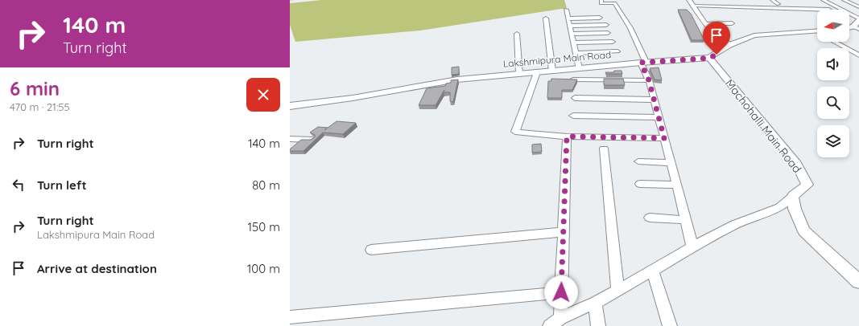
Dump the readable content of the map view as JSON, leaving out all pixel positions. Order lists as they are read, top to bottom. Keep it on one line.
{"streets":{"main road":["Lakshmipura Main Road"],"street":["Machohalli Main Road"]},"crossings":[["Lakshmipura Main Road","Machohalli Main Road"]],"north":"left","page":{"turn":["140 m","Turn right"],"heading":["6 min","470 m · 21:55"],"list":[{"name":"Turn right","value":"140 m"},{"name":"Turn left","value":"80 m"},{"name":"Turn right","note":"Lakshmipura Main Road","value":"150 m"},{"name":"Arrive at destination","value":"100 m"}]}}
